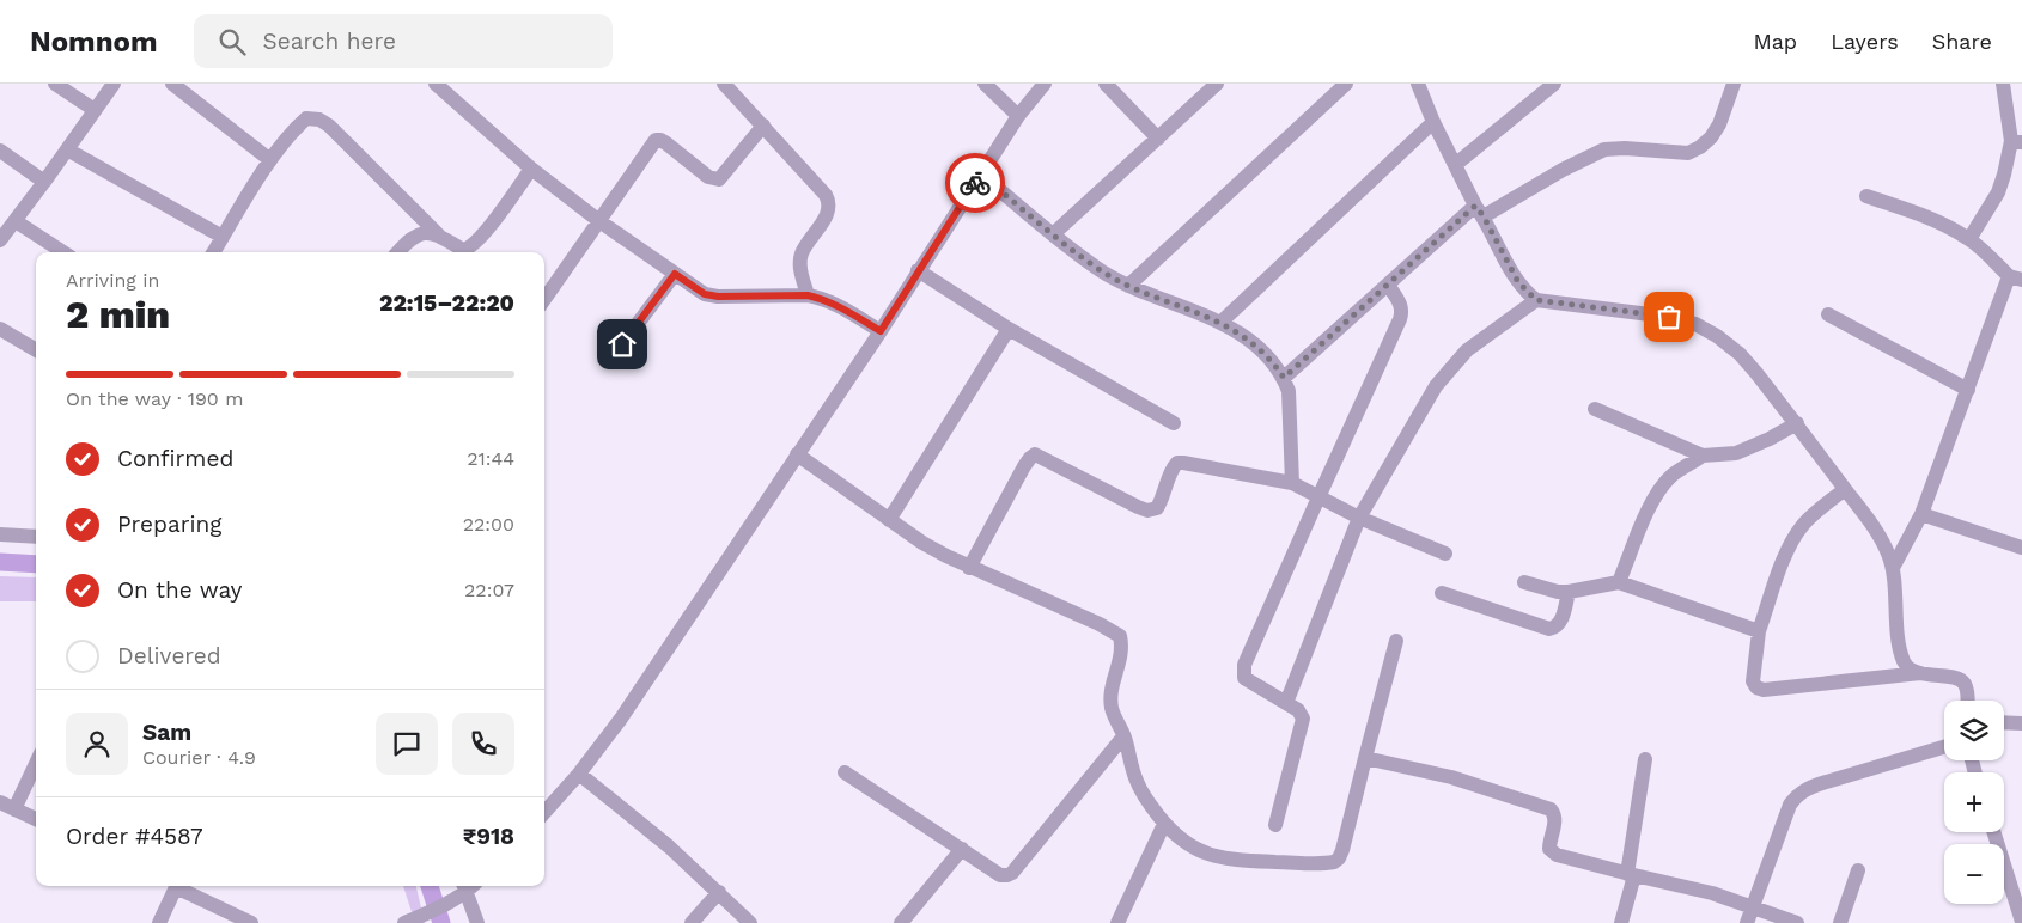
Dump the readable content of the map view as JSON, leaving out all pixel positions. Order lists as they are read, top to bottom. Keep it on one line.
{"page":{"header":"Nomnom","search":"Search here","nav":["Map","Layers","Share"],"heading":["2 min","Arriving in","22:15–22:20"],"panel":["Sam","Courier · 4.9","Order #4587","₹918"],"bar":"On the way · 190 m","list":[["Confirmed","21:44"],["Preparing","22:00"],["On the way","22:07"],"Delivered"],"map_buttons":["+","−"]}}
